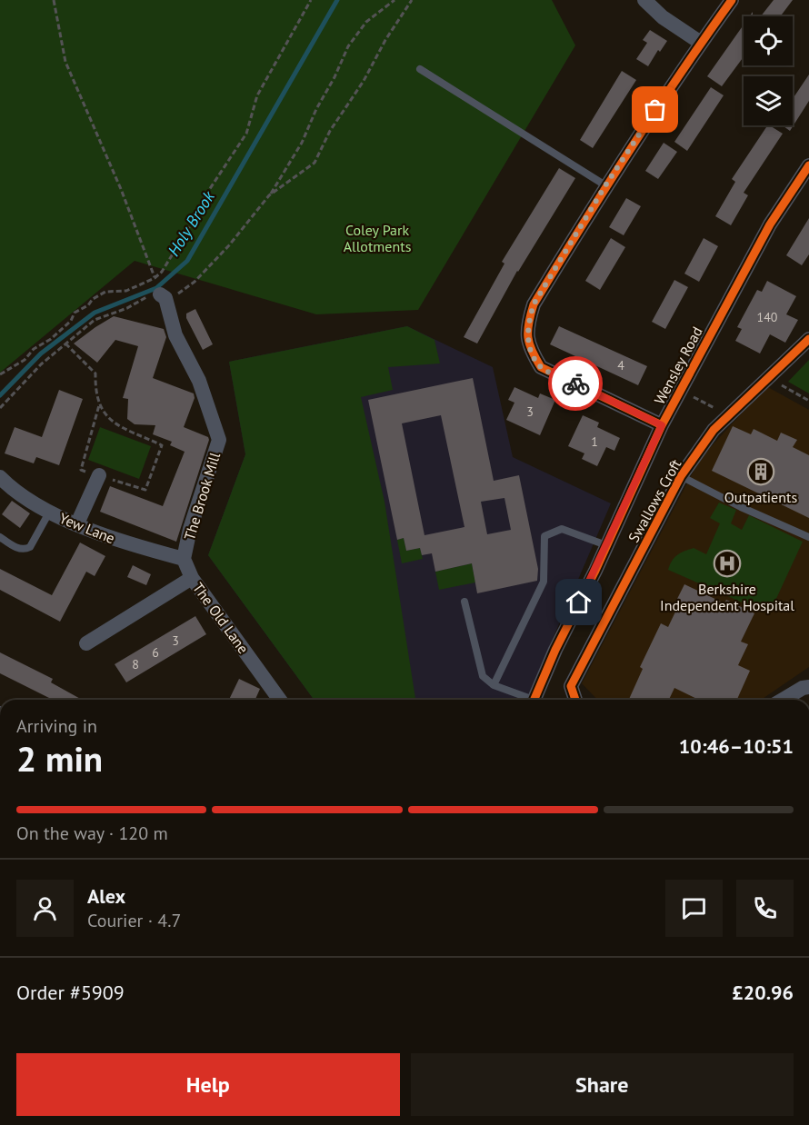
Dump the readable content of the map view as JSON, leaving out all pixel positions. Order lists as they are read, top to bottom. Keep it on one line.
{"streets":{"street":["Wensley Road","The Brook Mill","Swallows Croft","Yew Lane","The Old Lane"]},"crossings":[["The Brook Mill","Yew Lane"],["The Brook Mill","The Old Lane"]],"water":["Holy Brook"],"parks":["Coley Park Allotments"],"places":{"building":["Outpatients"],"hospital":["Berkshire Independent Hospital"]},"house_numbers":["140","4","3","1","3","6","8"],"page":{"heading":["2 min","Arriving in","10:46–10:51"],"panel":["Alex","Courier · 4.7","Order #5909","£20.96"],"bar":"On the way · 120 m","buttons":["Help","Share"]}}
